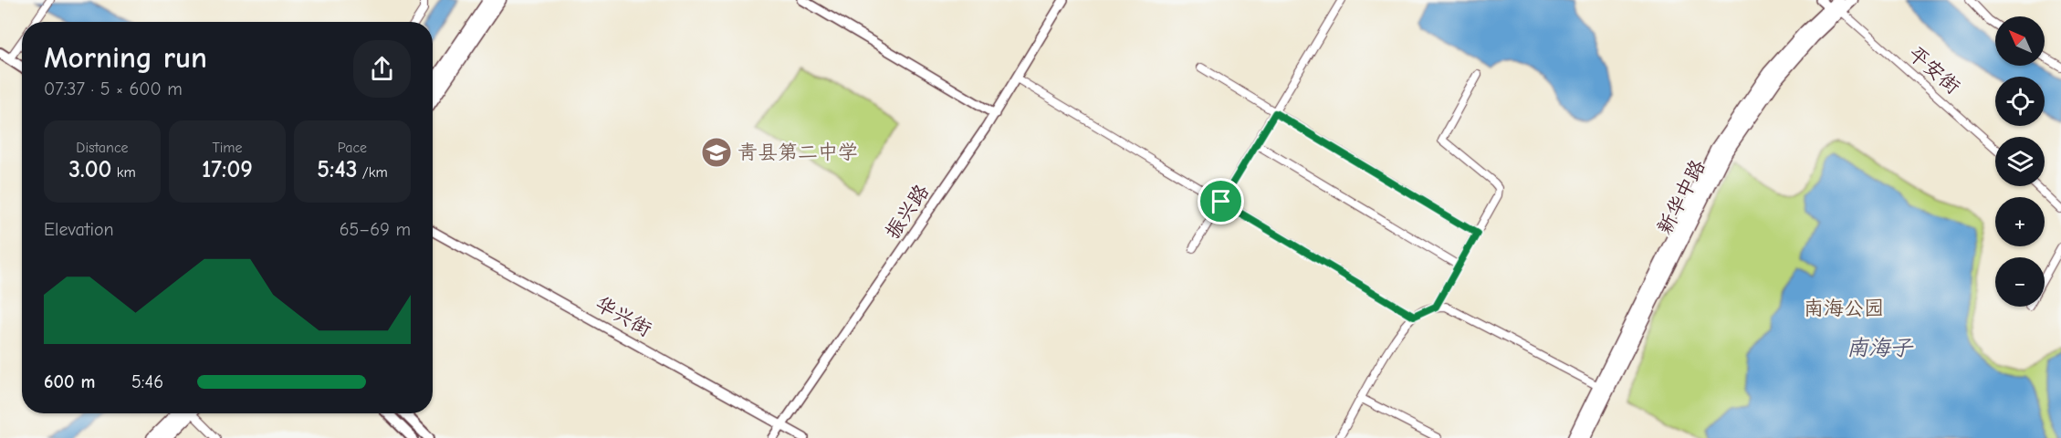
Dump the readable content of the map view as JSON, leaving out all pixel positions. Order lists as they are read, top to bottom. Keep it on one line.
{"streets":{"main road":["新华中路"],"street":["平安街","振兴路","华兴街"]},"crossings":[["平安街","新华中路"],["振兴路","华兴街"]],"water":["南海子"],"parks":["南海公园"],"places":{"school or university":["青县第二中学"]},"north":"top left","page":{"map_buttons":["+","−"],"heading":["Morning run","07:37 · 5 × 600 m"],"stats":[["Distance","3.00 km"],["Time","17:09"],["Pace","5:43 /km"]],"chart":["Elevation","65–69 m"],"list":[{"name":"600 m","note":"5:46"}]}}
